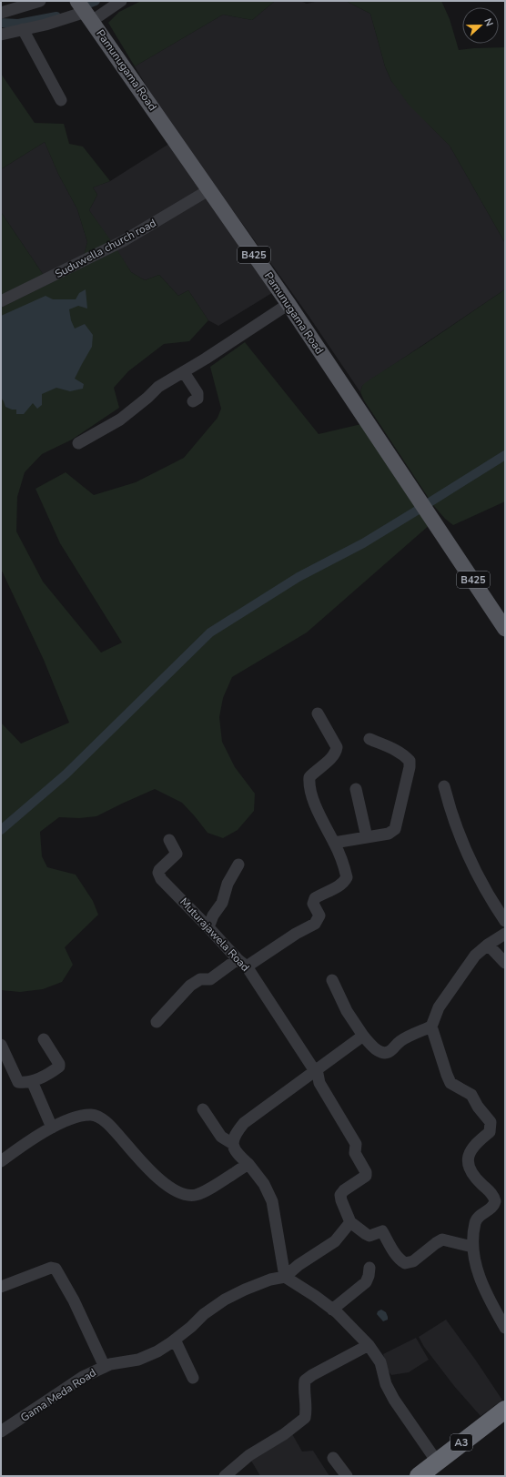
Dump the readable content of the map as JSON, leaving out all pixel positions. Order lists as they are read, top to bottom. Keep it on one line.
{"streets":{"highway":["A3"],"main road":["Pamunugama Road","B425"],"street":["Suduwella church road","Muturajawela Road","Gama Meda Road"]},"crossings":[["Pamunugama Road","Suduwella church road"]],"north":"right"}
